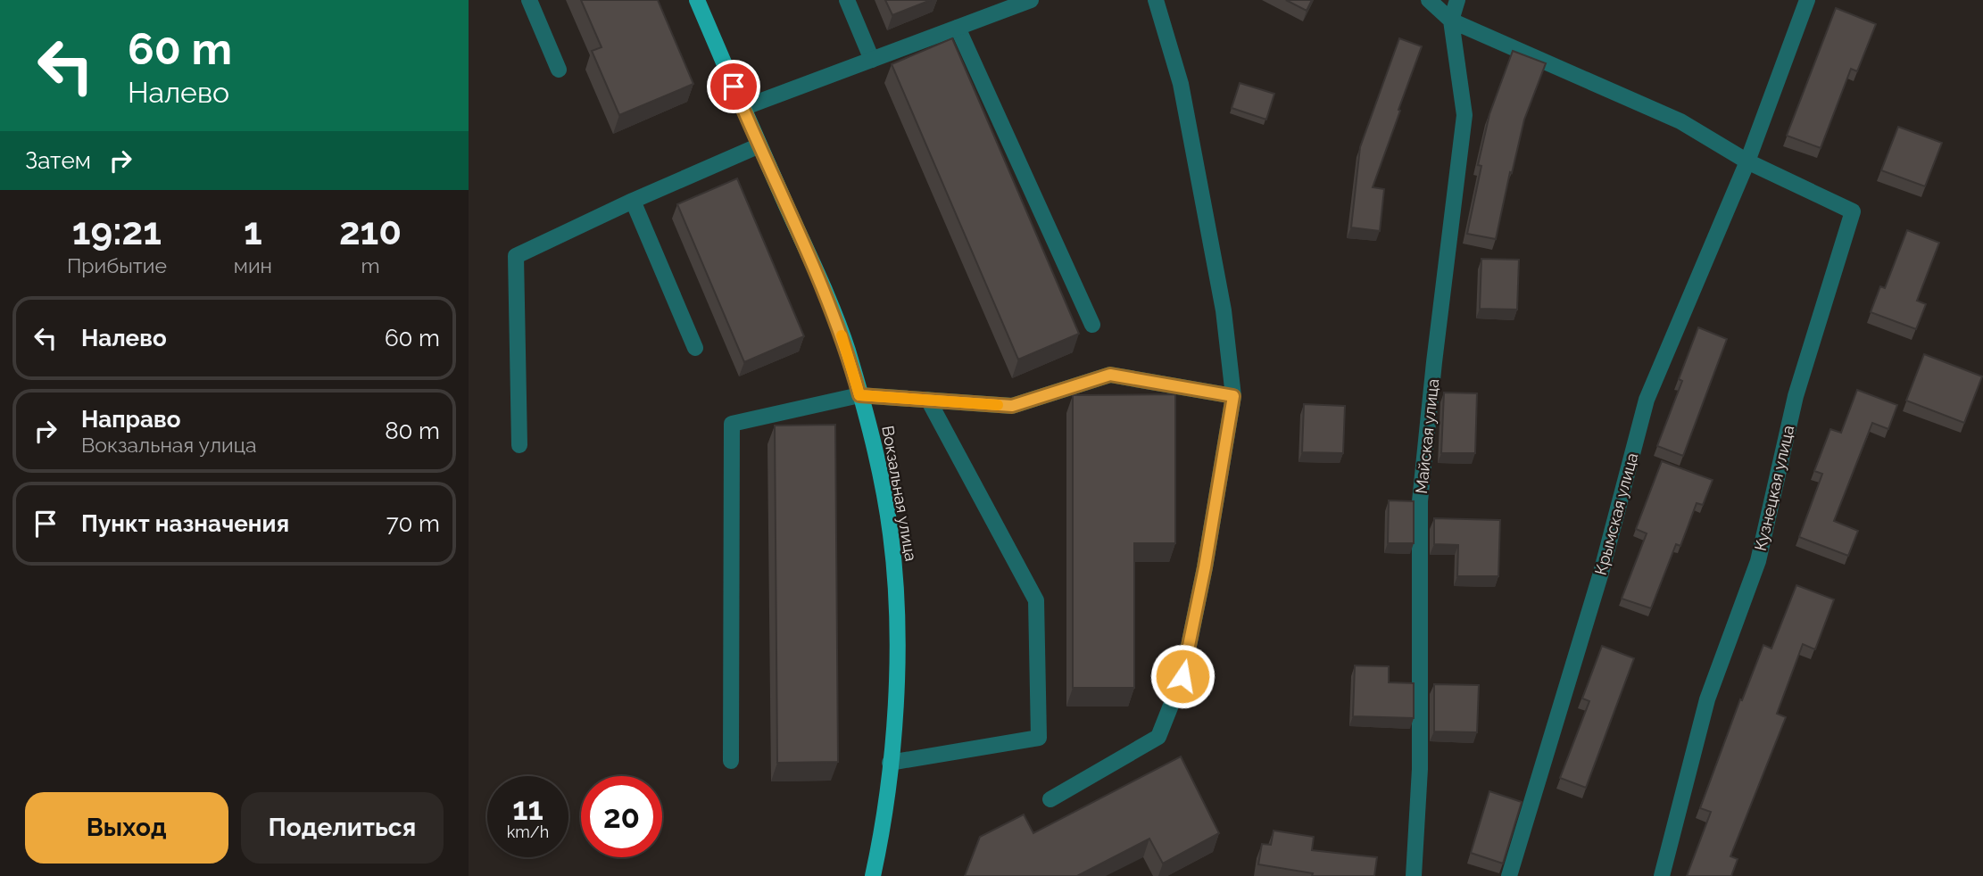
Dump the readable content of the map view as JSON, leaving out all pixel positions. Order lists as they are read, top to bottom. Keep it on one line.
{"streets":{"main road":["Вокзальная улица"],"street":["Майская улица","Кузнецкая улица","Крымская улица"]},"crossings":[["Кузнецкая улица","Крымская улица"]],"page":{"turn":["60 m","Налево"],"then":"Затем","eta":["19:21","Прибытие","1","мин","210","m"],"list":[{"name":"Налево","value":"60 m"},{"name":"Направо","note":"Вокзальная улица","value":"80 m"},{"name":"Пункт назначения","value":"70 m"}],"speed":"11 km/h","limit":"20","buttons":["Выход","Поделиться"]}}
